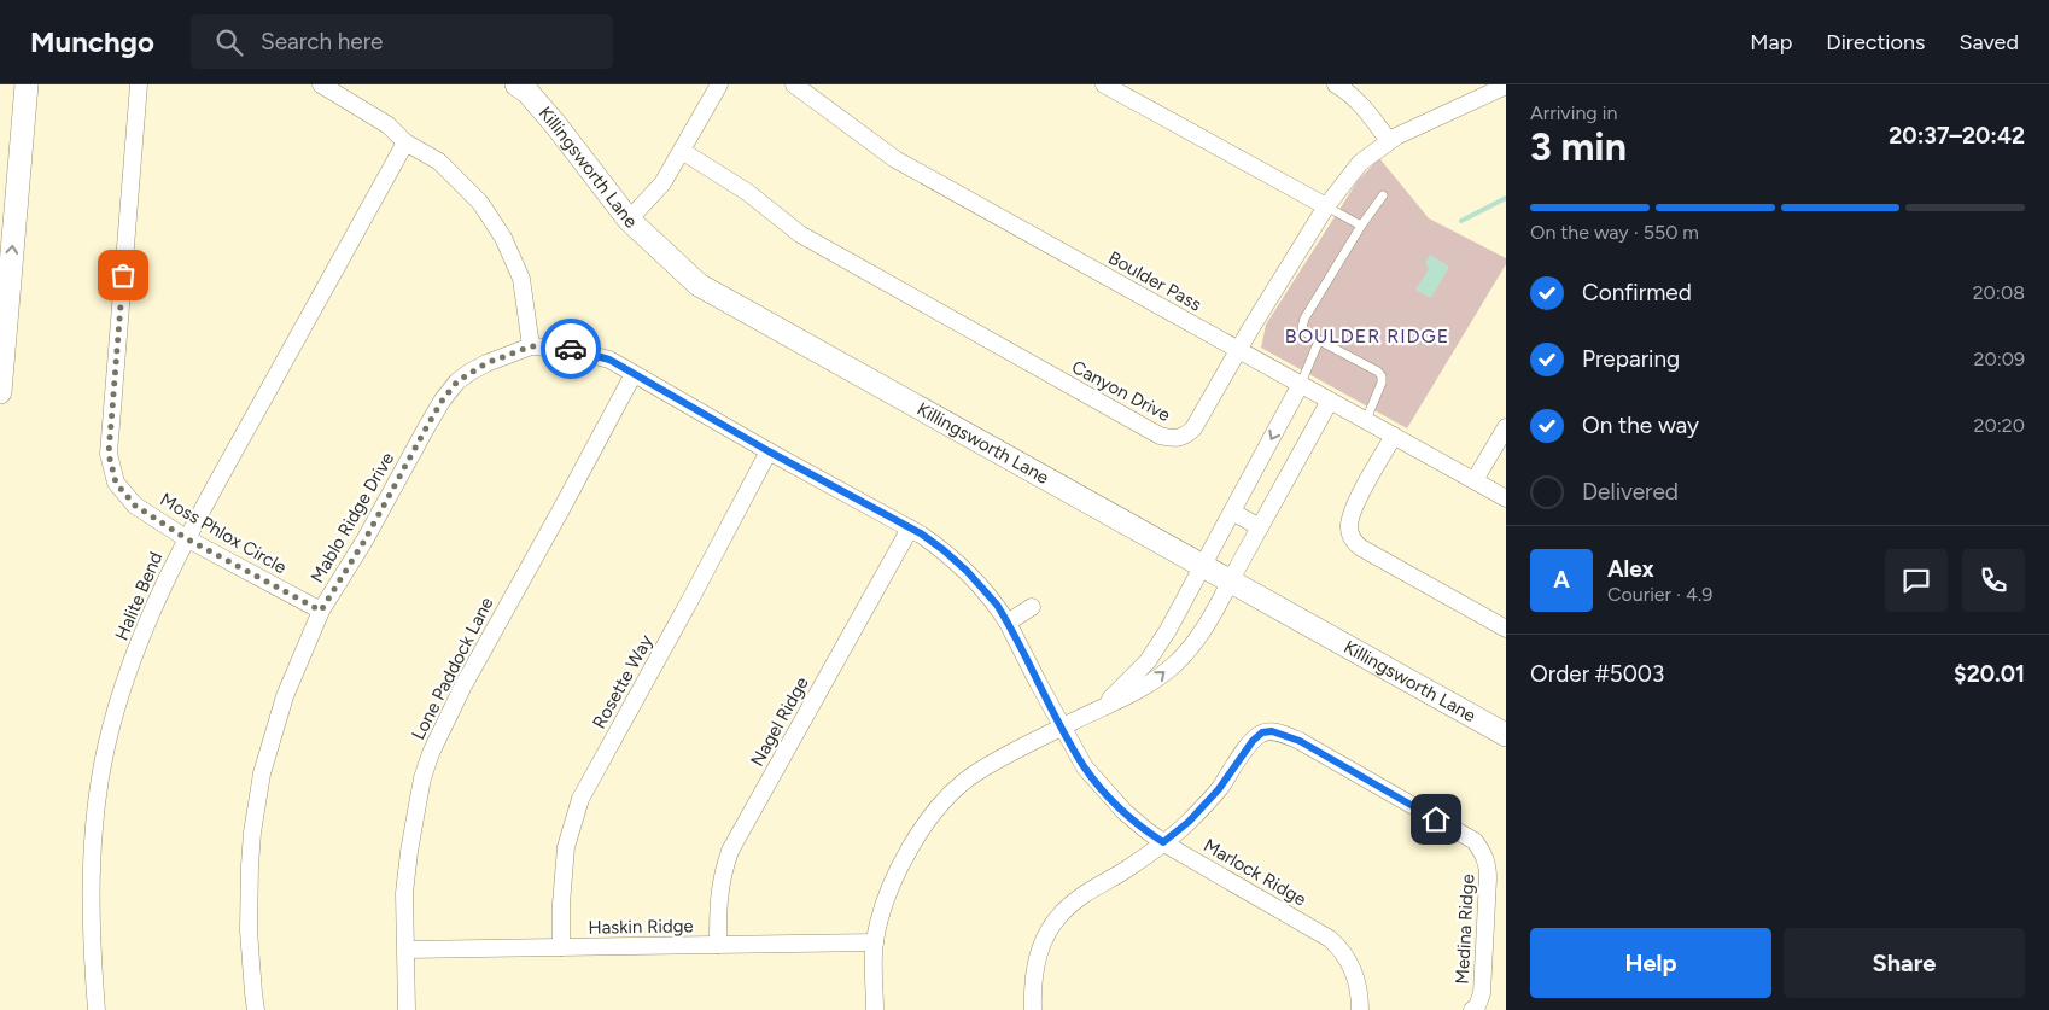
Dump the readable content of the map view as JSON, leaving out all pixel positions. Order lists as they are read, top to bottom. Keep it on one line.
{"streets":{"street":["Killingsworth Lane","Boulder Pass","Canyon Drive","Mablo Ridge Drive","Moss Phlox Circle","Halite Bend","Lone Paddock Lane","Rosette Way","Nagel Ridge","Marlock Ridge","Haskin Ridge","Medina Ridge"]},"crossings":[["Boulder Pass","Canyon Drive"],["Mablo Ridge Drive","Moss Phlox Circle"],["Mablo Ridge Drive","Marlock Ridge"],["Moss Phlox Circle","Halite Bend"],["Lone Paddock Lane","Marlock Ridge"],["Lone Paddock Lane","Haskin Ridge"],["Rosette Way","Marlock Ridge"],["Rosette Way","Haskin Ridge"],["Nagel Ridge","Marlock Ridge"],["Nagel Ridge","Haskin Ridge"],["Marlock Ridge","Medina Ridge"]],"districts":["BOULDER RIDGE"],"page":{"header":"Munchgo","search":"Search here","nav":["Map","Directions","Saved"],"heading":["3 min","Arriving in","20:37–20:42"],"panel":["Alex","Courier · 4.9","Order #5003","$20.01"],"bar":"On the way · 550 m","list":[["Confirmed","20:08"],["Preparing","20:09"],["On the way","20:20"],"Delivered"],"round":"A","buttons":["Help","Share"]}}
